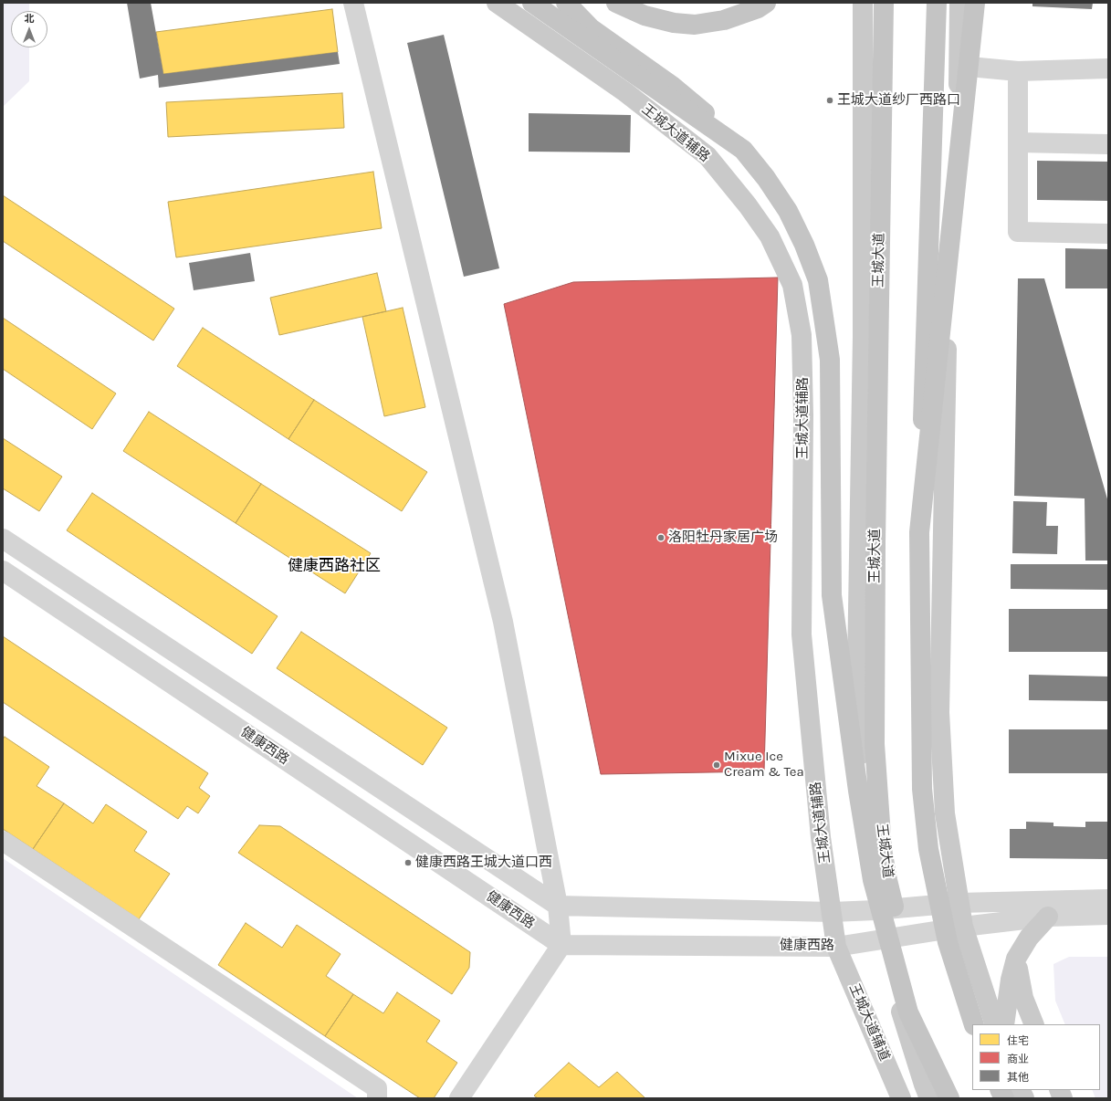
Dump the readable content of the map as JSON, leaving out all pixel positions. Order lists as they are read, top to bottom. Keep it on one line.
{"streets":{"highway":["王城大道"],"main road":["王城大道辅路","王城大道辅道"],"street":["健康西路"]},"crossings":[["王城大道辅路","健康西路"],["王城大道辅路","王城大道辅道"],["健康西路","王城大道辅道"]],"districts":["健康西路社区"],"places":["王城大道纱厂西路口","洛阳牡丹家居广场","Mixue Ice Cream & Tea","健康西路王城大道口西"],"legend":["住宅","商业","其他"],"north":"top"}
